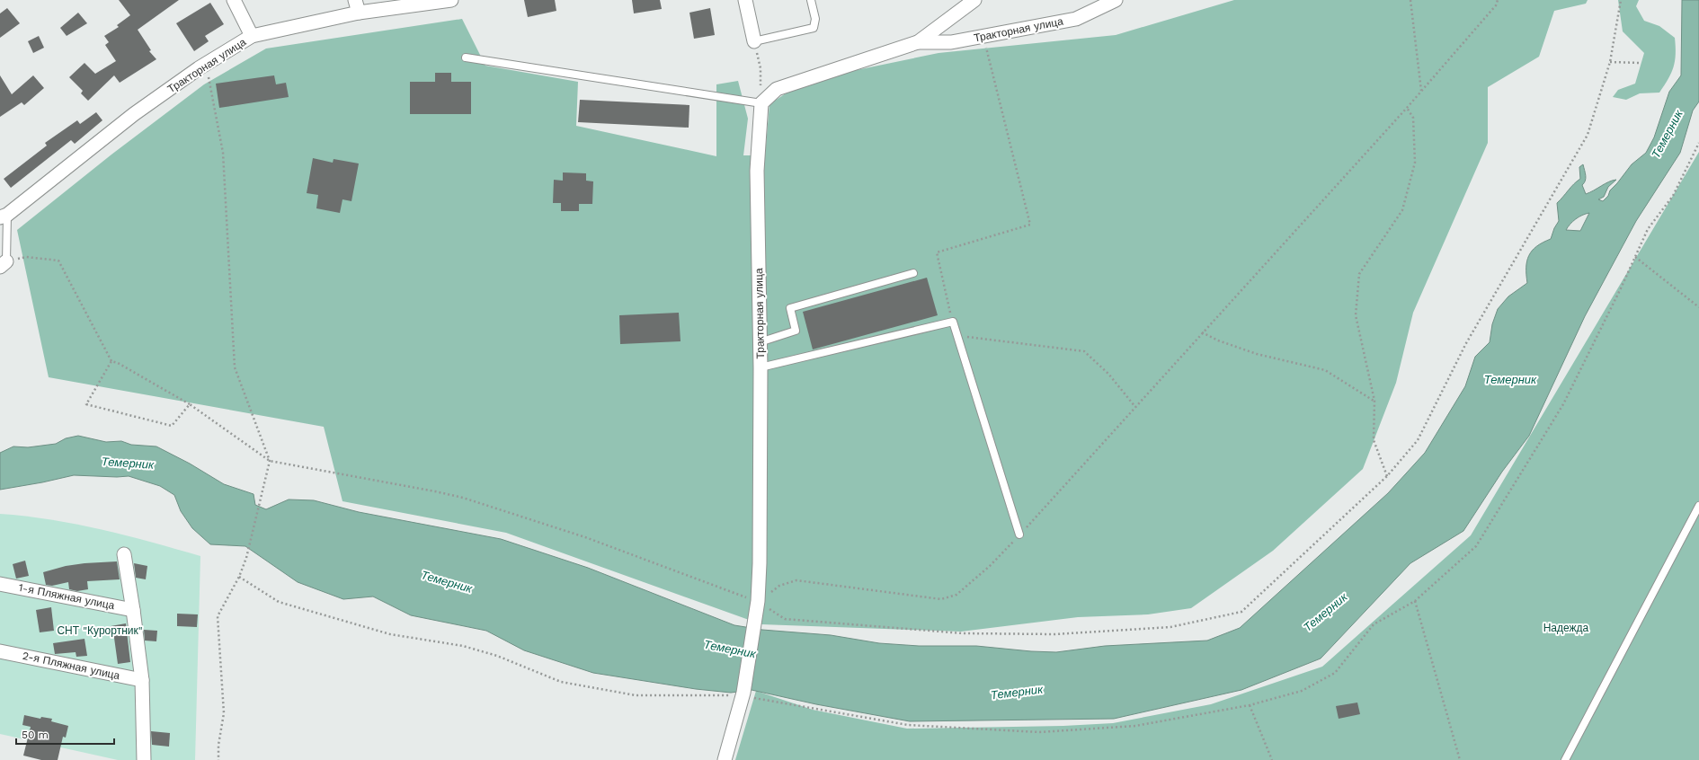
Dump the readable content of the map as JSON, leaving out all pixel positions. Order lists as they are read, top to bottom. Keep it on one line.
{"streets":{"street":["Тракторная улица","1-я Пляжная улица","2-я Пляжная улица"]},"water":["Темерник"],"parks":["Надежда","СНТ \"Курортник\""],"scale_bar":"50 m"}
